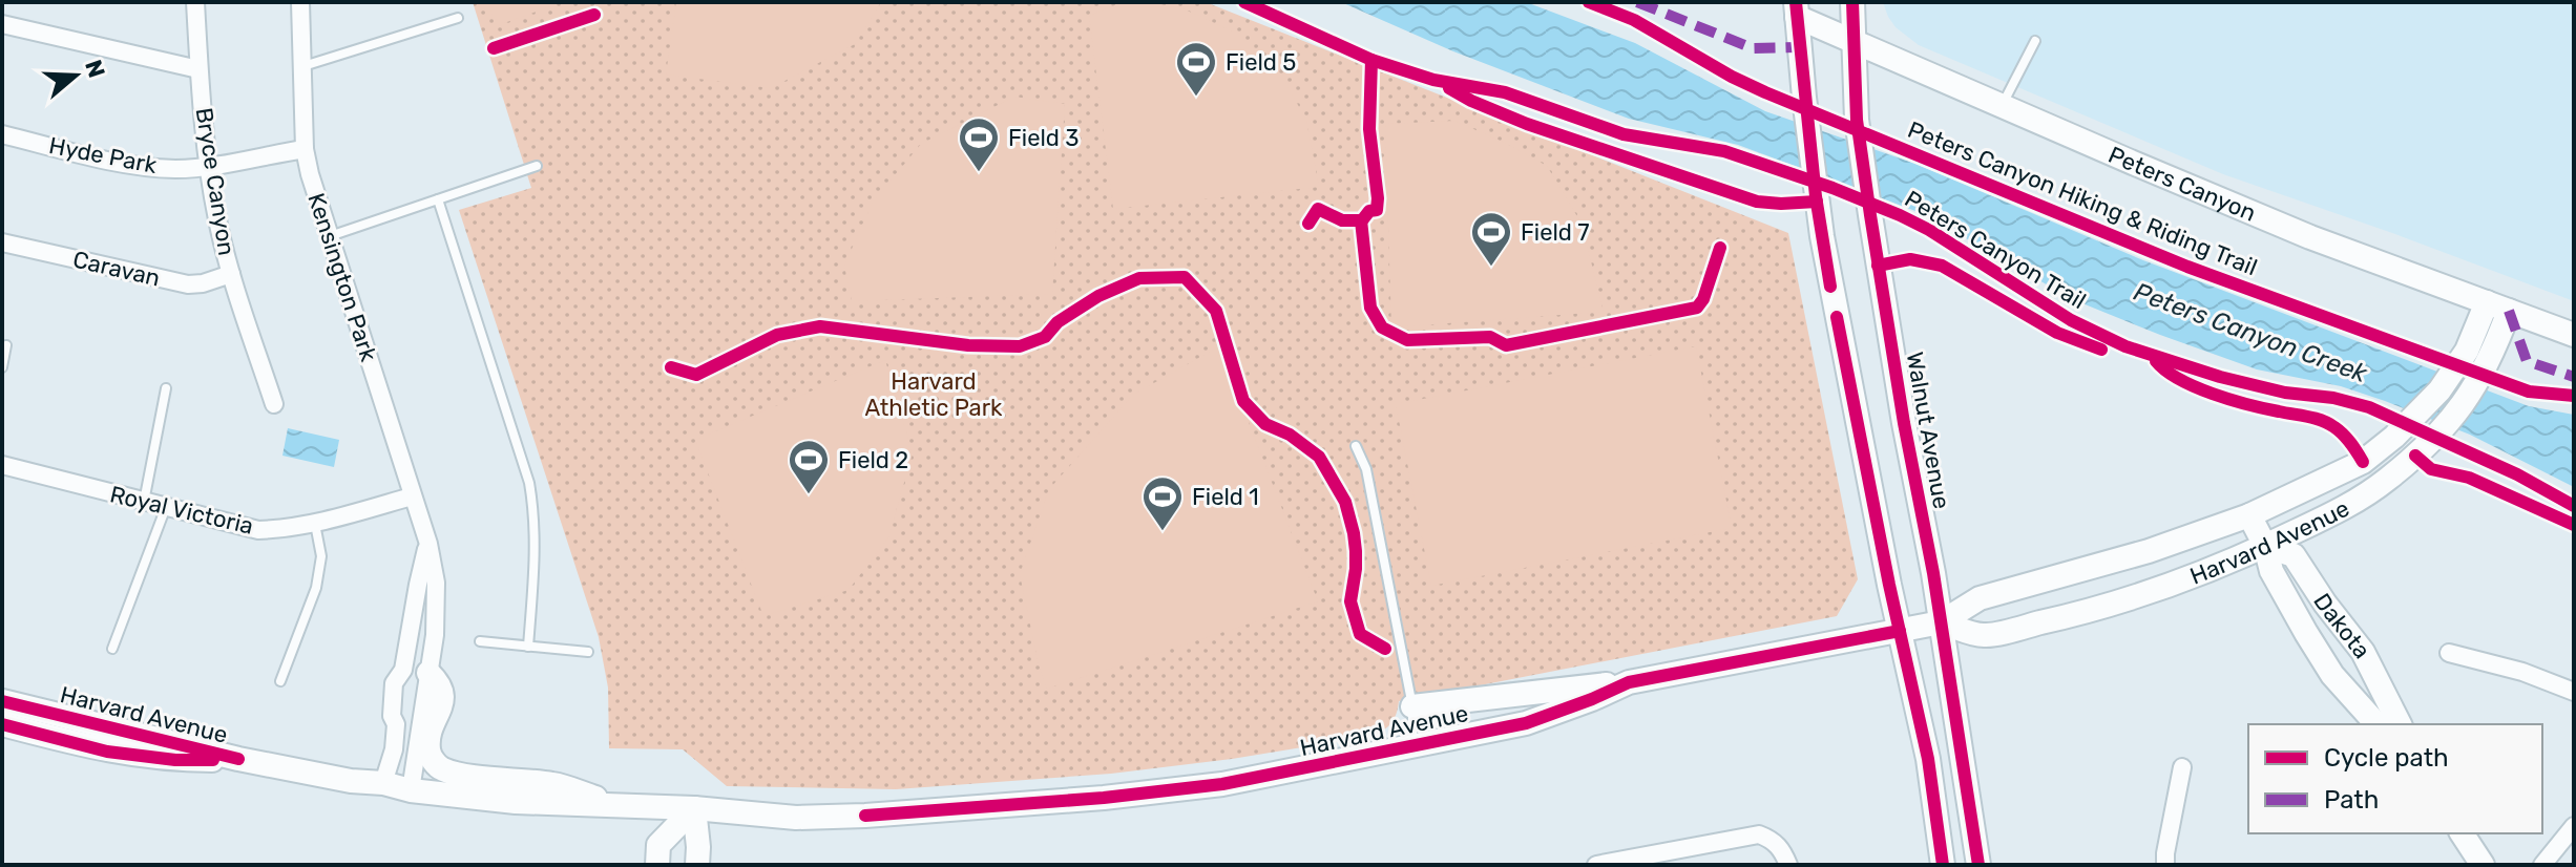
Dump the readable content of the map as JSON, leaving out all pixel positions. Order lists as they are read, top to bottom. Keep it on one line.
{"streets":{"main road":["Peters Canyon","Walnut Avenue","Harvard Avenue","Dakota"],"street":["Hyde Park","Bryce Canyon","Caravan","Kensington Park","Royal Victoria"],"cycle path":["Peters Canyon Hiking & Riding Trail","Peters Canyon Trail"]},"crossings":[["Hyde Park","Bryce Canyon"],["Hyde Park","Kensington Park"],["Bryce Canyon","Caravan"],["Peters Canyon","Walnut Avenue"],["Peters Canyon","Harvard Avenue"],["Kensington Park","Royal Victoria"],["Kensington Park","Harvard Avenue"],["Walnut Avenue","Harvard Avenue"],["Harvard Avenue","Dakota"]],"water":["Peters Canyon Creek"],"parks":["Harvard Athletic Park"],"places":{"sports":["Field 5","Field 3","Field 7","Field 2","Field 1"]},"legend":["Cycle path","Path"],"north":"right"}
